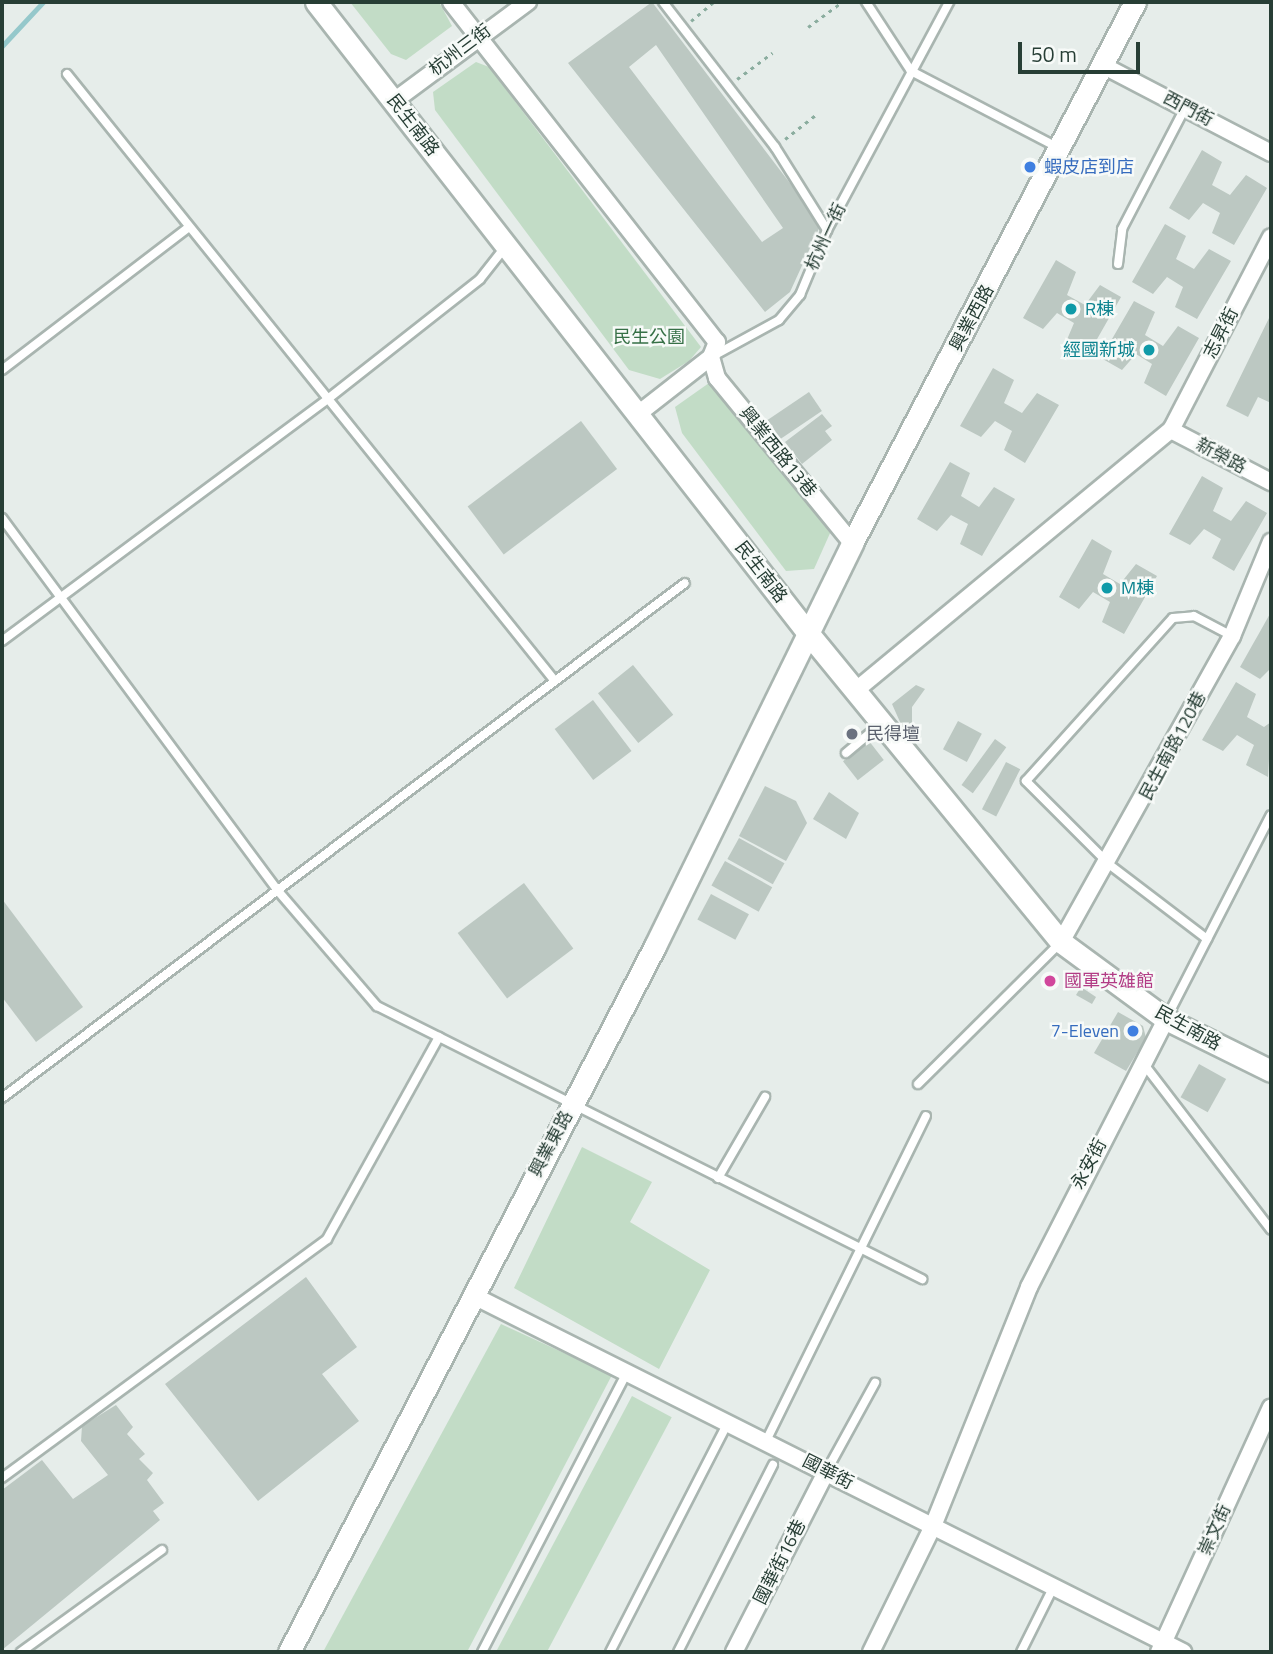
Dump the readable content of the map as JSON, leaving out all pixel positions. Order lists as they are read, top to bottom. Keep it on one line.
{"streets":{"street":["杭州三街","西門街","民生南路","杭州一街","興業西路","志昇街","興業西路13巷","新榮路","民生南路120巷","興業東路","永安街","國華街","崇文街","國華街16巷"]},"crossings":[["杭州三街","民生南路"],["杭州三街","興業西路13巷"],["西門街","興業西路"],["民生南路","杭州一街"],["民生南路","興業西路"],["民生南路","民生南路120巷"],["民生南路","興業東路"],["民生南路","永安街"],["杭州一街","興業西路13巷"],["興業西路","興業西路13巷"],["興業西路","興業東路"],["志昇街","新榮路"],["興業東路","國華街"],["永安街","國華街"],["國華街","崇文街"],["國華街","國華街16巷"]],"parks":["民生公園"],"places":["蝦皮店到店","R棟","經國新城","M棟","民得壇","國軍英雄館","7-Eleven"],"scale_bar":"50 m"}
